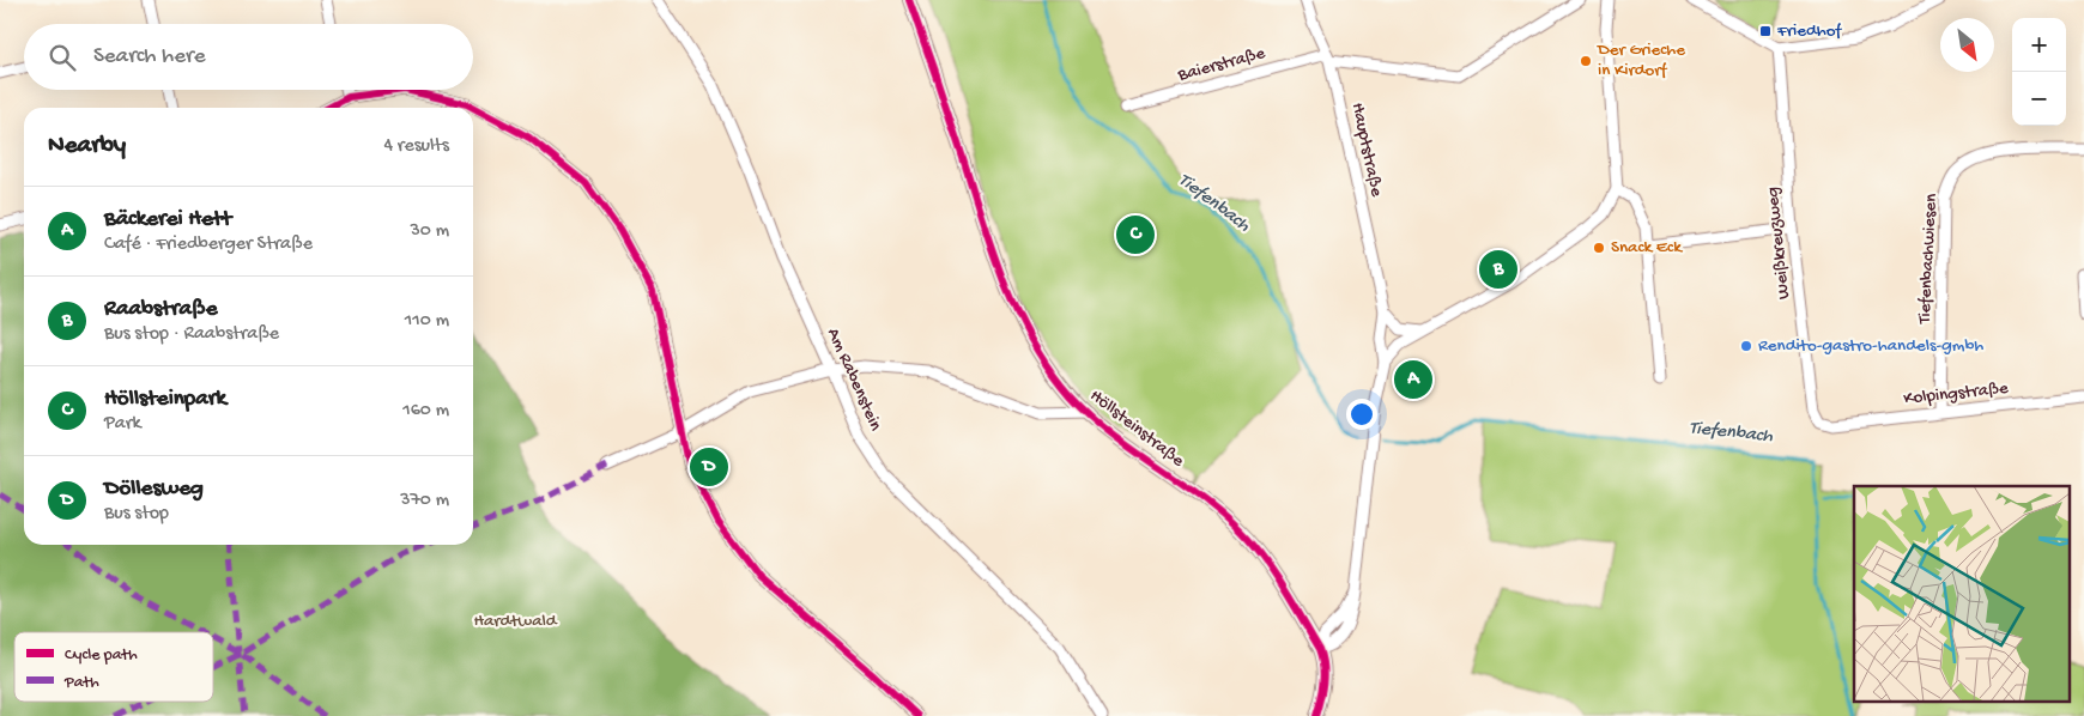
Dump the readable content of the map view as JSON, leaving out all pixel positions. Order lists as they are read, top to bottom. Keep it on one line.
{"streets":{"street":["Baierstraße","Hauptstraße","Weißkreuzweg","Tiefenbachwiesen","Am Rabenstein","Kolpingstraße","Höllsteinstraße"]},"crossings":[["Baierstraße","Hauptstraße"],["Weißkreuzweg","Kolpingstraße"],["Tiefenbachwiesen","Kolpingstraße"]],"water":["Tiefenbach"],"parks":["Hardtwald"],"places":{"transit":["Friedhof"],"other":["Der Grieche in Kirdorf","Snack Eck","Rendito-gastro-handels-gmbh"]},"legend":["Cycle path","Path"],"north":"bottom right","page":{"map_buttons":["+","−"],"search":"Search here","heading":["Nearby","4 results"],"list":[{"mark":"A","name":"Bäckerei Hett","note":"Café · Friedberger Straße","value":"30 m"},{"mark":"B","name":"Raabstraße","note":"Bus stop · Raabstraße","value":"110 m"},{"mark":"C","name":"Höllsteinpark","note":"Park","value":"160 m"},{"mark":"D","name":"Döllesweg","note":"Bus stop","value":"370 m"}],"pins":["C","B","A","D"]}}
